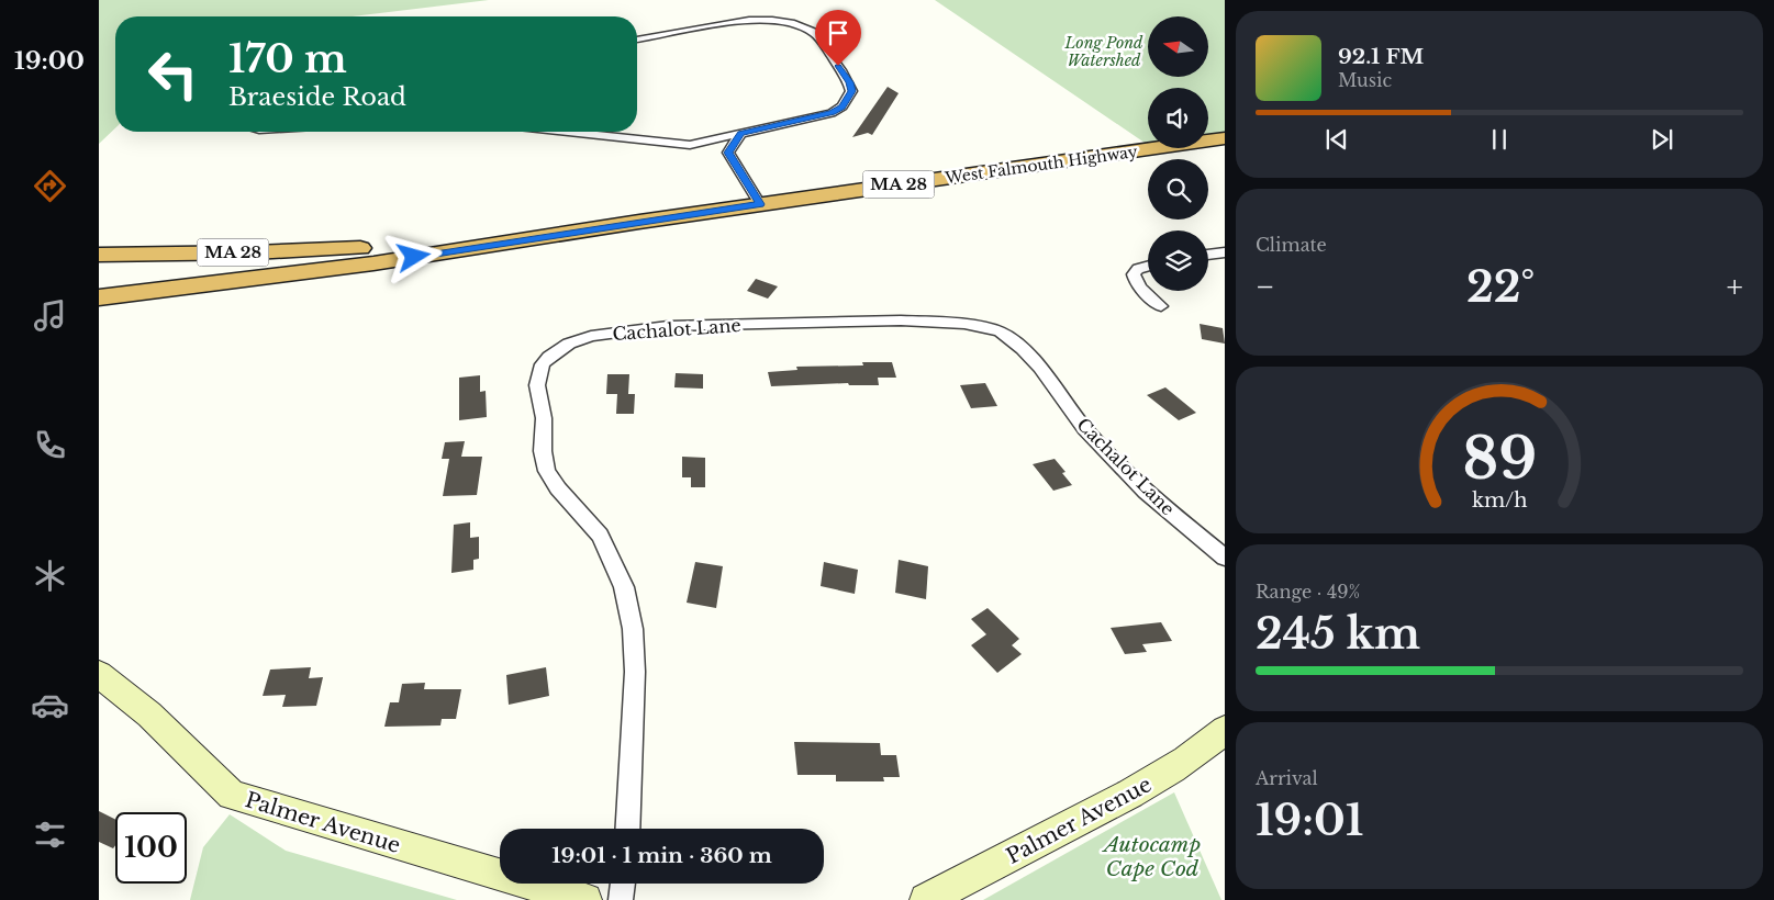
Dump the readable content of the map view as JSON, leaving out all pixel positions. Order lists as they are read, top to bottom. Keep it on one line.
{"streets":{"highway":["West Falmouth Highway","MA 28"],"main road":["Palmer Avenue"],"street":["Cachalot Lane"]},"crossings":[["West Falmouth Highway","MA 28"]],"parks":["Long Pond Watershed","Autocamp Cape Cod"],"north":"left","page":{"tabs":"19:00","turn":["170 m","Braeside Road"],"song":["92.1 FM","Music"],"tile":["Climate",["Range · 49%","245 km"],["Arrival","19:01"]],"heat":["−","22°","+"],"limit":"100","trip":"19:01 · 1 min · 360 m","gauge":["89","km/h"]}}
